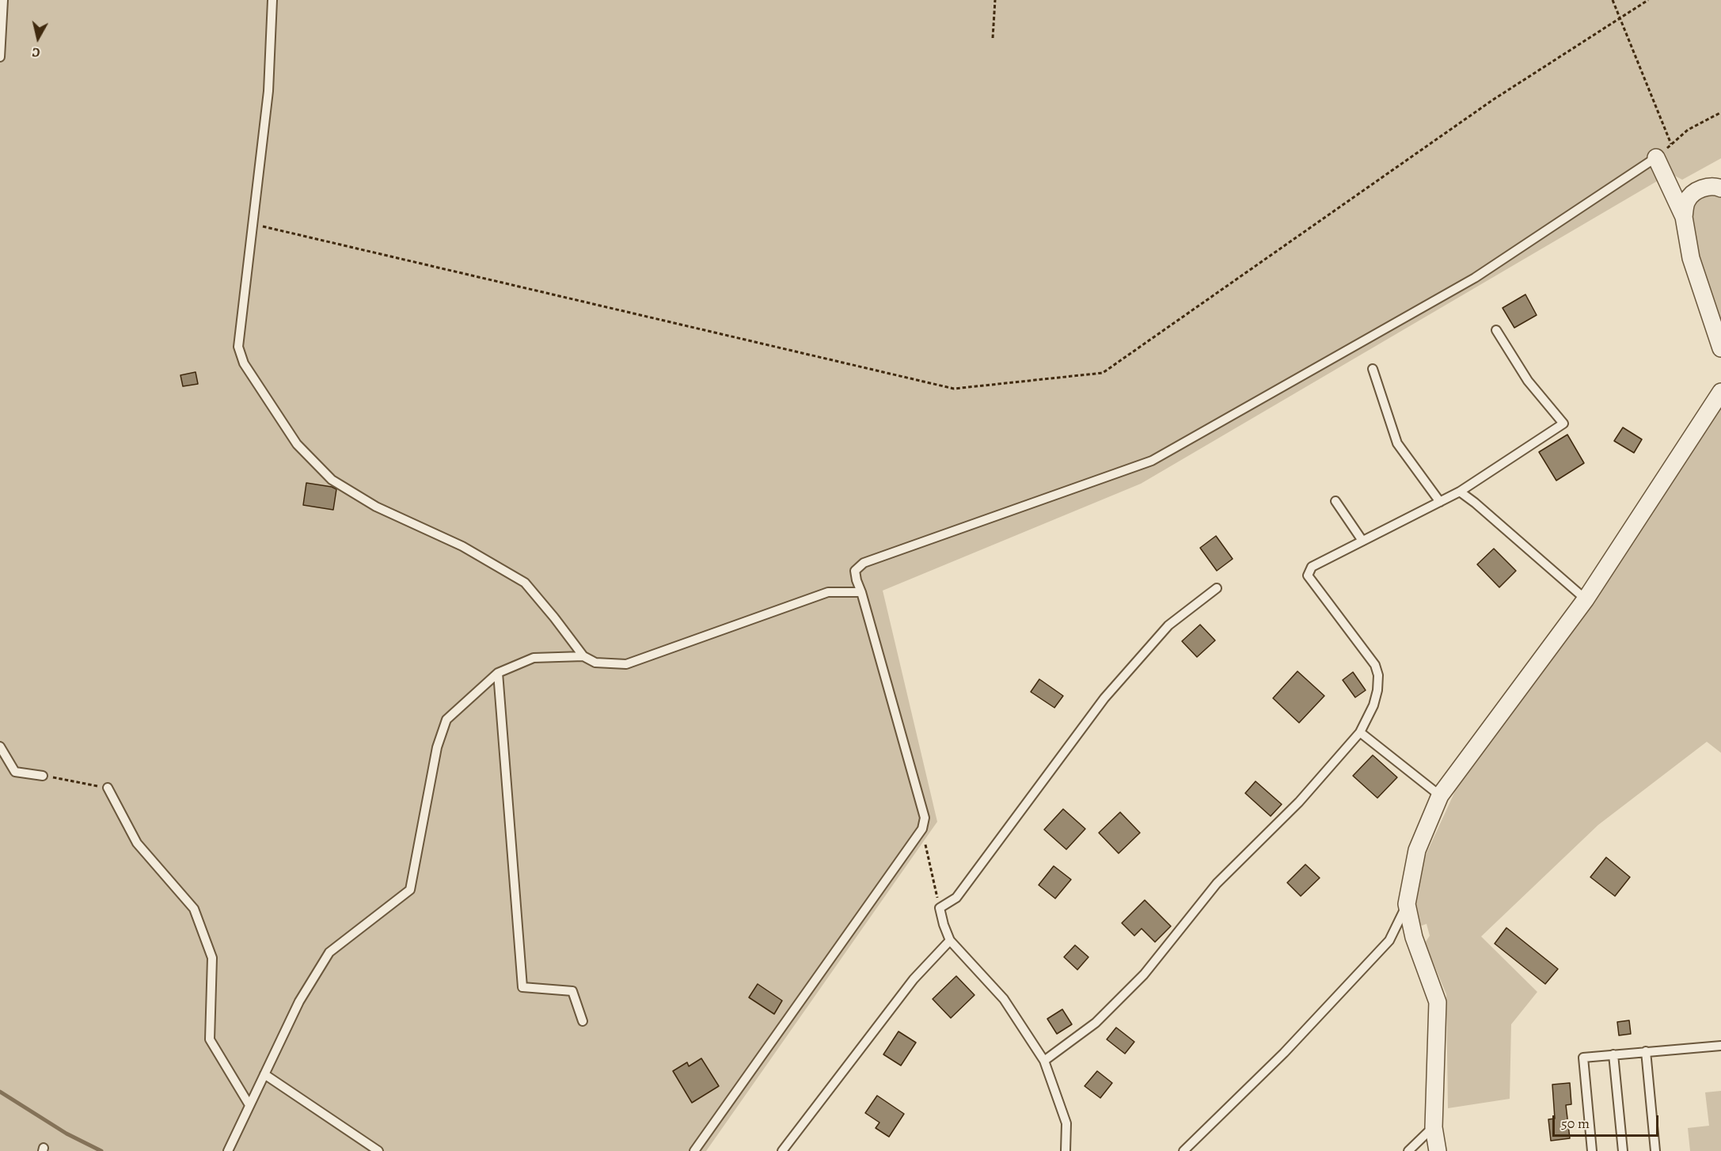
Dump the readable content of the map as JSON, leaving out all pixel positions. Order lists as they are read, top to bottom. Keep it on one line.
{"scale_bar":"50 m","north":"bottom"}
